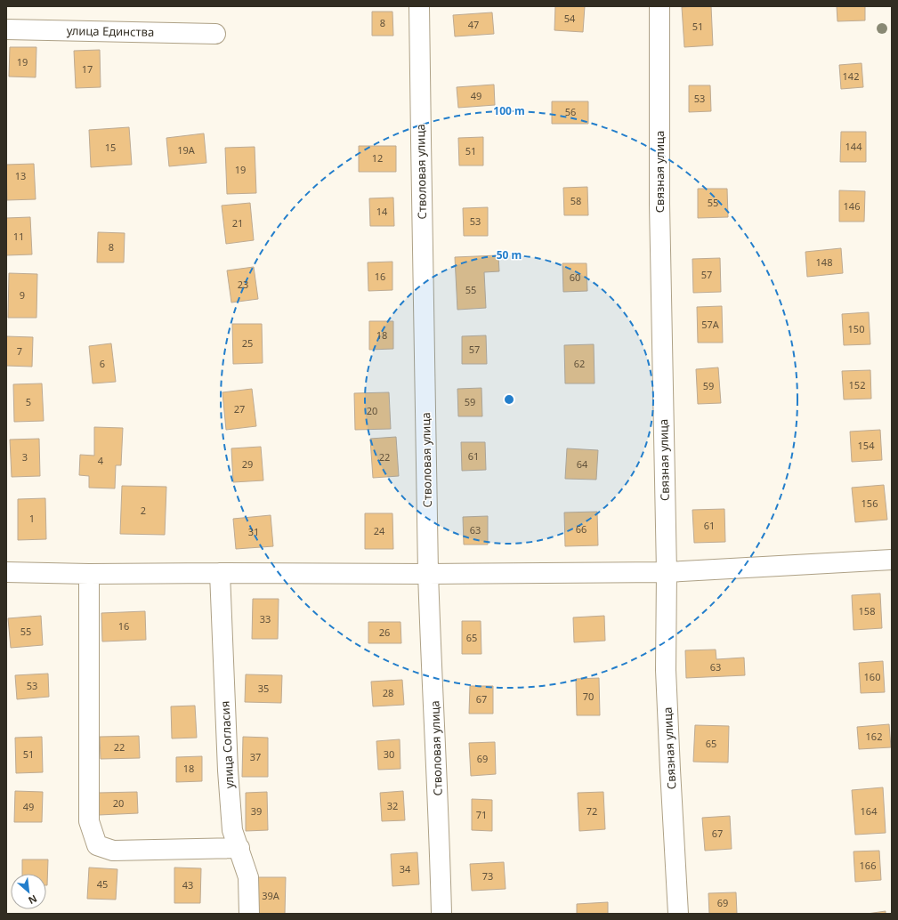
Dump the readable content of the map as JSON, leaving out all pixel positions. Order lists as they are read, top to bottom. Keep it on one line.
{"streets":{"street":["улица Единства","Стволовая улица","Связная улица","улица Согласия"]},"house_numbers":["54","8","47","51","19","17","142","49","53","56","144","15","19А","51","12","19","13","58","55","146","14","53","21","11","8","148","57","16","60","23","55","9","57А","150","18","25","57","7","6","62","152","59","5","59","27","20","154","61","3","22","4","29","64","156","2","1","61","66","63","24","31","158","33","16","55","26","65","63","160","53","35","28","70","67","162","65","22","51","30","37","69","18","20","32","49","39","72","164","71","67","166","34","73","45","43","39А","69"],"north":"bottom right","rings":["100 m","50 m"]}
